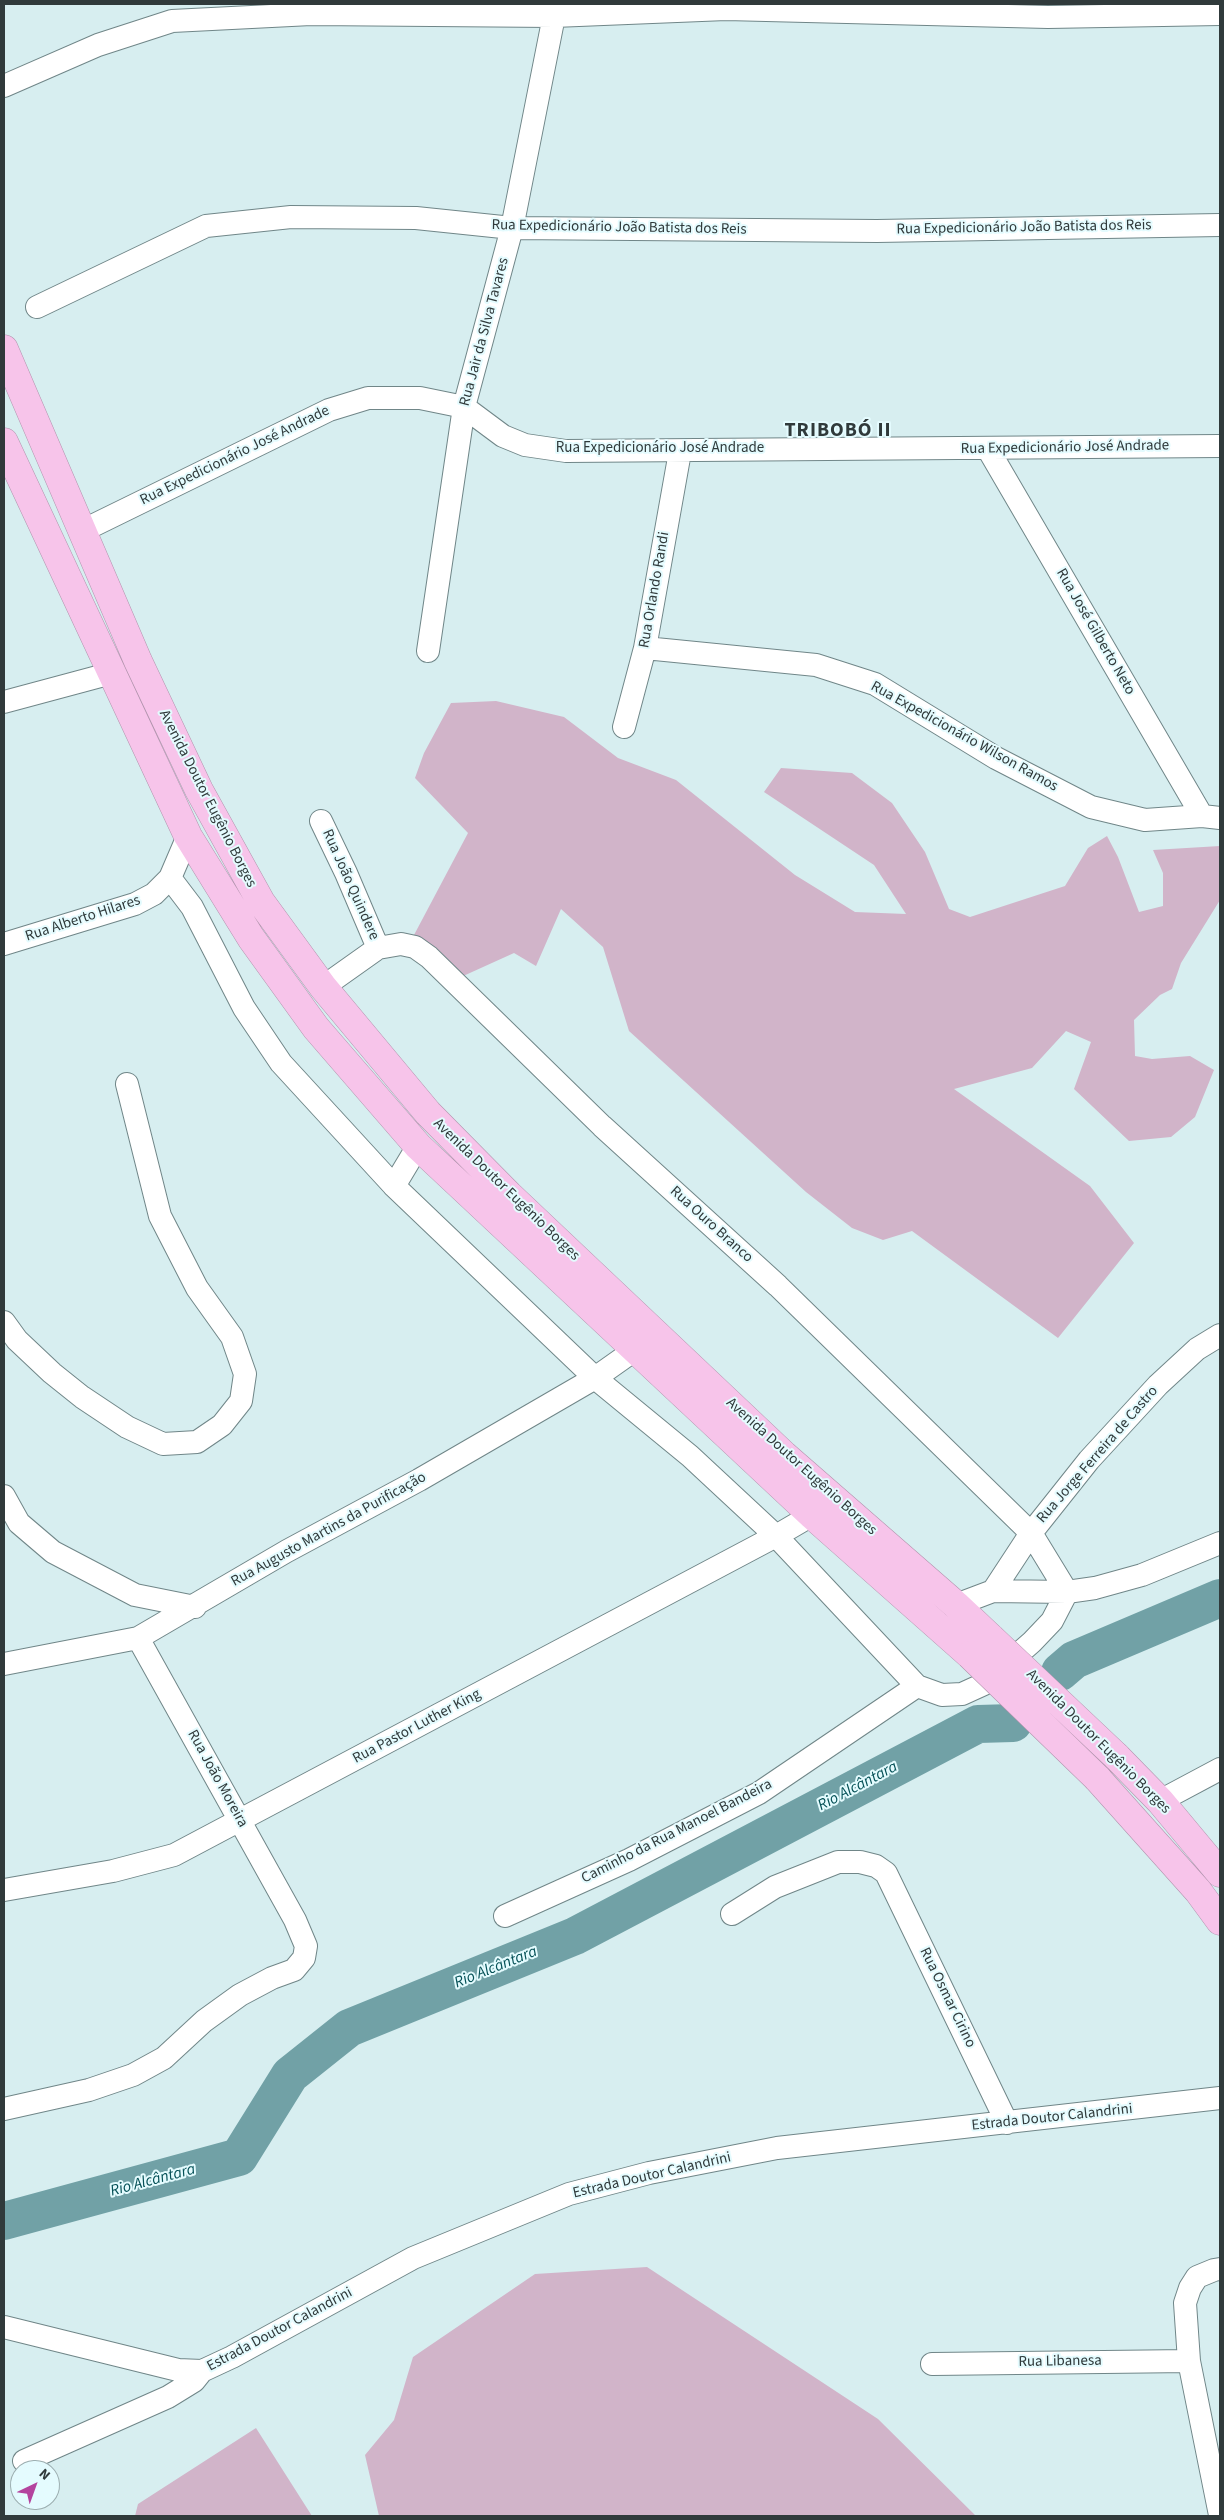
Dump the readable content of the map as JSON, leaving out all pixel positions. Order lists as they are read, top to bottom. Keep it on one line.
{"streets":{"highway":["Avenida Doutor Eugênio Borges"],"street":["Rua Expedicionário João Batista dos Reis","Rua Jair da Silva Tavares","Rua Expedicionário José Andrade","Rua Orlando Randi","Rua José Gilberto Neto","Rua Expedicionário Wilson Ramos","Rua João Quindere","Rua Alberto Hilares","Rua Ouro Branco","Rua Jorge Ferreira de Castro","Rua Augusto Martins da Purificação","Rua Pastor Luther King","Rua João Moreira","Caminho da Rua Manoel Bandeira","Rua Osmar Cirino","Estrada Doutor Calandrini","Rua Libanesa"]},"crossings":[["Rua Expedicionário João Batista dos Reis","Rua Jair da Silva Tavares"],["Rua Jair da Silva Tavares","Rua Expedicionário José Andrade"],["Rua Expedicionário José Andrade","Rua Orlando Randi"],["Rua Expedicionário José Andrade","Rua José Gilberto Neto"],["Rua Expedicionário José Andrade","Avenida Doutor Eugênio Borges"],["Rua Orlando Randi","Rua Expedicionário Wilson Ramos"],["Rua José Gilberto Neto","Rua Expedicionário Wilson Ramos"],["Avenida Doutor Eugênio Borges","Rua Alberto Hilares"],["Avenida Doutor Eugênio Borges","Rua Ouro Branco"],["Avenida Doutor Eugênio Borges","Rua Augusto Martins da Purificação"],["Avenida Doutor Eugênio Borges","Rua Pastor Luther King"],["Rua João Quindere","Rua Ouro Branco"],["Rua Ouro Branco","Rua Jorge Ferreira de Castro"],["Rua Augusto Martins da Purificação","Rua João Moreira"],["Rua Pastor Luther King","Rua João Moreira"],["Rua Osmar Cirino","Estrada Doutor Calandrini"]],"districts":["TRIBOBÓ II"],"water":["Rio Alcântara"],"north":"top right"}
